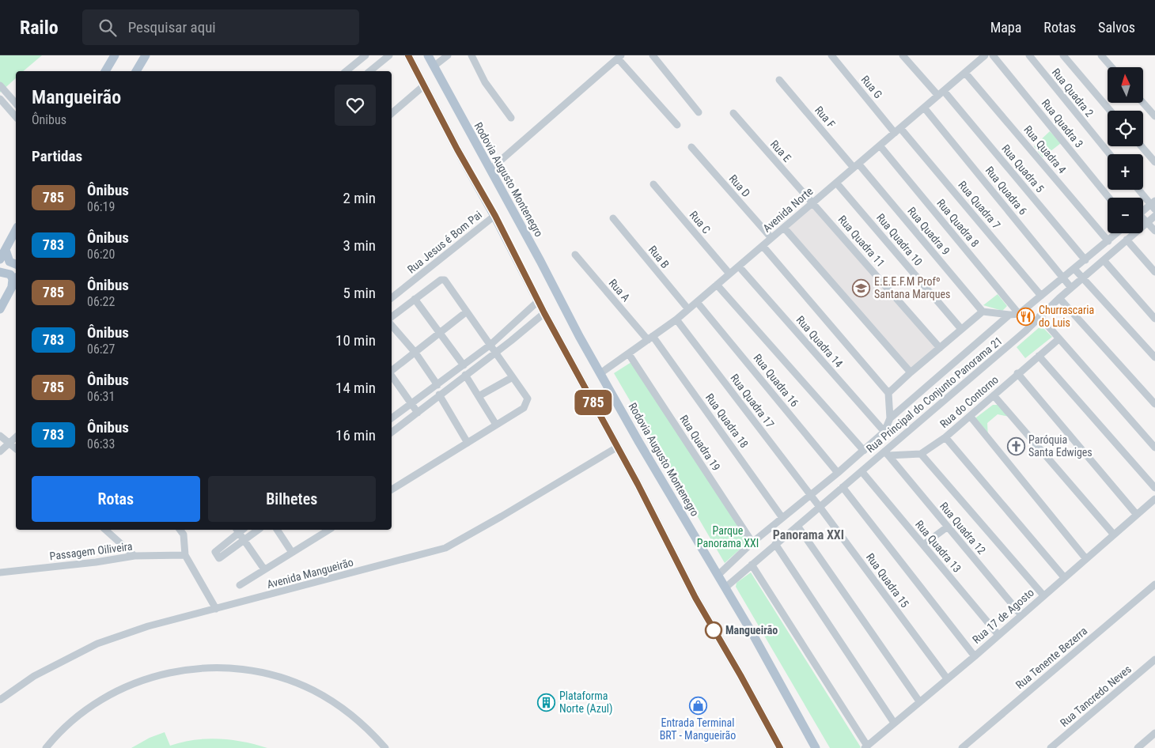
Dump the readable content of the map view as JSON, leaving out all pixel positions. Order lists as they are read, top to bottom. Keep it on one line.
{"streets":{"main road":["Rodovia Augusto Montenegro"],"street":["Rua G","Rua Quadra 2","Rua F","Rua Quadra 3","Rua Quadra 4","Rua E","Rua Quadra 5","Rua D","Rua Quadra 6","Rua Quadra 7","Avenida Norte","Rua C","Rua Quadra 8","Rua Quadra 9","Rua Quadra 10","Rua Quadra 11","Rua Jesus é Bom Pai","Rua B","Rua A","Rua Quadra 14","Rua Quadra 16","Rua Principal do Conjunto Panorama 21","Rua Quadra 17","Rua do Contorno","Rua Quadra 18","Rua Quadra 19","Rua Quadra 12","Rua Quadra 13","Passagem Oiliveira","Avenida Mangueirão","Rua Quadra 15","Rua 17 de Agosto","Rua Tenente Bezerra","Rua Tancredo Neves"]},"crossings":[["Rua G","Rua Quadra 7"],["Rua G","Avenida Norte"],["Rua F","Avenida Norte"],["Rua F","Rua Quadra 9"],["Rua Quadra 4","Avenida Norte"],["Rua E","Avenida Norte"],["Rua E","Rua Quadra 11"],["Rua Quadra 5","Avenida Norte"],["Rodovia Augusto Montenegro","Avenida Norte"],["Rodovia Augusto Montenegro","Rua Principal do Conjunto Panorama 21"],["Rua D","Avenida Norte"],["Rua Quadra 6","Avenida Norte"],["Rua Quadra 6","Rua Principal do Conjunto Panorama 21"],["Rua Quadra 7","Avenida Norte"],["Avenida Norte","Rua C"],["Avenida Norte","Rua Quadra 8"],["Avenida Norte","Rua Quadra 9"],["Avenida Norte","Rua Quadra 10"],["Avenida Norte","Rua Quadra 11"],["Avenida Norte","Rua B"],["Avenida Norte","Rua A"],["Avenida Norte","Rua Quadra 14"],["Avenida Norte","Rua Quadra 16"],["Avenida Norte","Rua Quadra 17"],["Avenida Norte","Rua Quadra 18"],["Avenida Norte","Rua Quadra 19"],["Rua A","Rua Quadra 18"],["Rua Quadra 14","Rua Principal do Conjunto Panorama 21"],["Rua Quadra 16","Rua Principal do Conjunto Panorama 21"],["Rua Principal do Conjunto Panorama 21","Rua Quadra 17"],["Rua Principal do Conjunto Panorama 21","Rua Quadra 18"],["Rua Principal do Conjunto Panorama 21","Rua Quadra 19"],["Rua Principal do Conjunto Panorama 21","Rua Quadra 12"],["Rua Principal do Conjunto Panorama 21","Rua Quadra 13"],["Rua Principal do Conjunto Panorama 21","Rua Quadra 15"],["Rua Quadra 17","Rua Quadra 15"],["Rua Quadra 12","Rua 17 de Agosto"],["Rua Quadra 13","Rua 17 de Agosto"],["Rua Quadra 15","Rua 17 de Agosto"]],"districts":["Panorama XXI"],"parks":["Parque Panorama XXI"],"places":{"school or university":["E.E.E.F.M Profº Santana Marques"],"restaurant":["Churrascaria do Luis"],"church":["Paróquia Santa Edwiges"],"other":["Mangueirão"],"building":["Plataforma Norte (Azul)"],"shop":["Entrada Terminal BRT - Mangueirão"]},"lines":["bus line 785"],"north":"top","page":{"header":"Railo","search":"Pesquisar aqui","nav":["Mapa","Rotas","Salvos"],"on_map":"785","map_buttons":["+","−"],"heading":[["Mangueirão","Ônibus"],"Partidas"],"list":[{"mark":"785","name":"Ônibus","note":"06:19","value":"2 min"},{"mark":"783","name":"Ônibus","note":"06:20","value":"3 min"},{"mark":"785","name":"Ônibus","note":"06:22","value":"5 min"},{"mark":"783","name":"Ônibus","note":"06:27","value":"10 min"},{"mark":"785","name":"Ônibus","note":"06:31","value":"14 min"},{"mark":"783","name":"Ônibus","note":"06:33","value":"16 min"}],"buttons":["Rotas","Bilhetes"]}}
